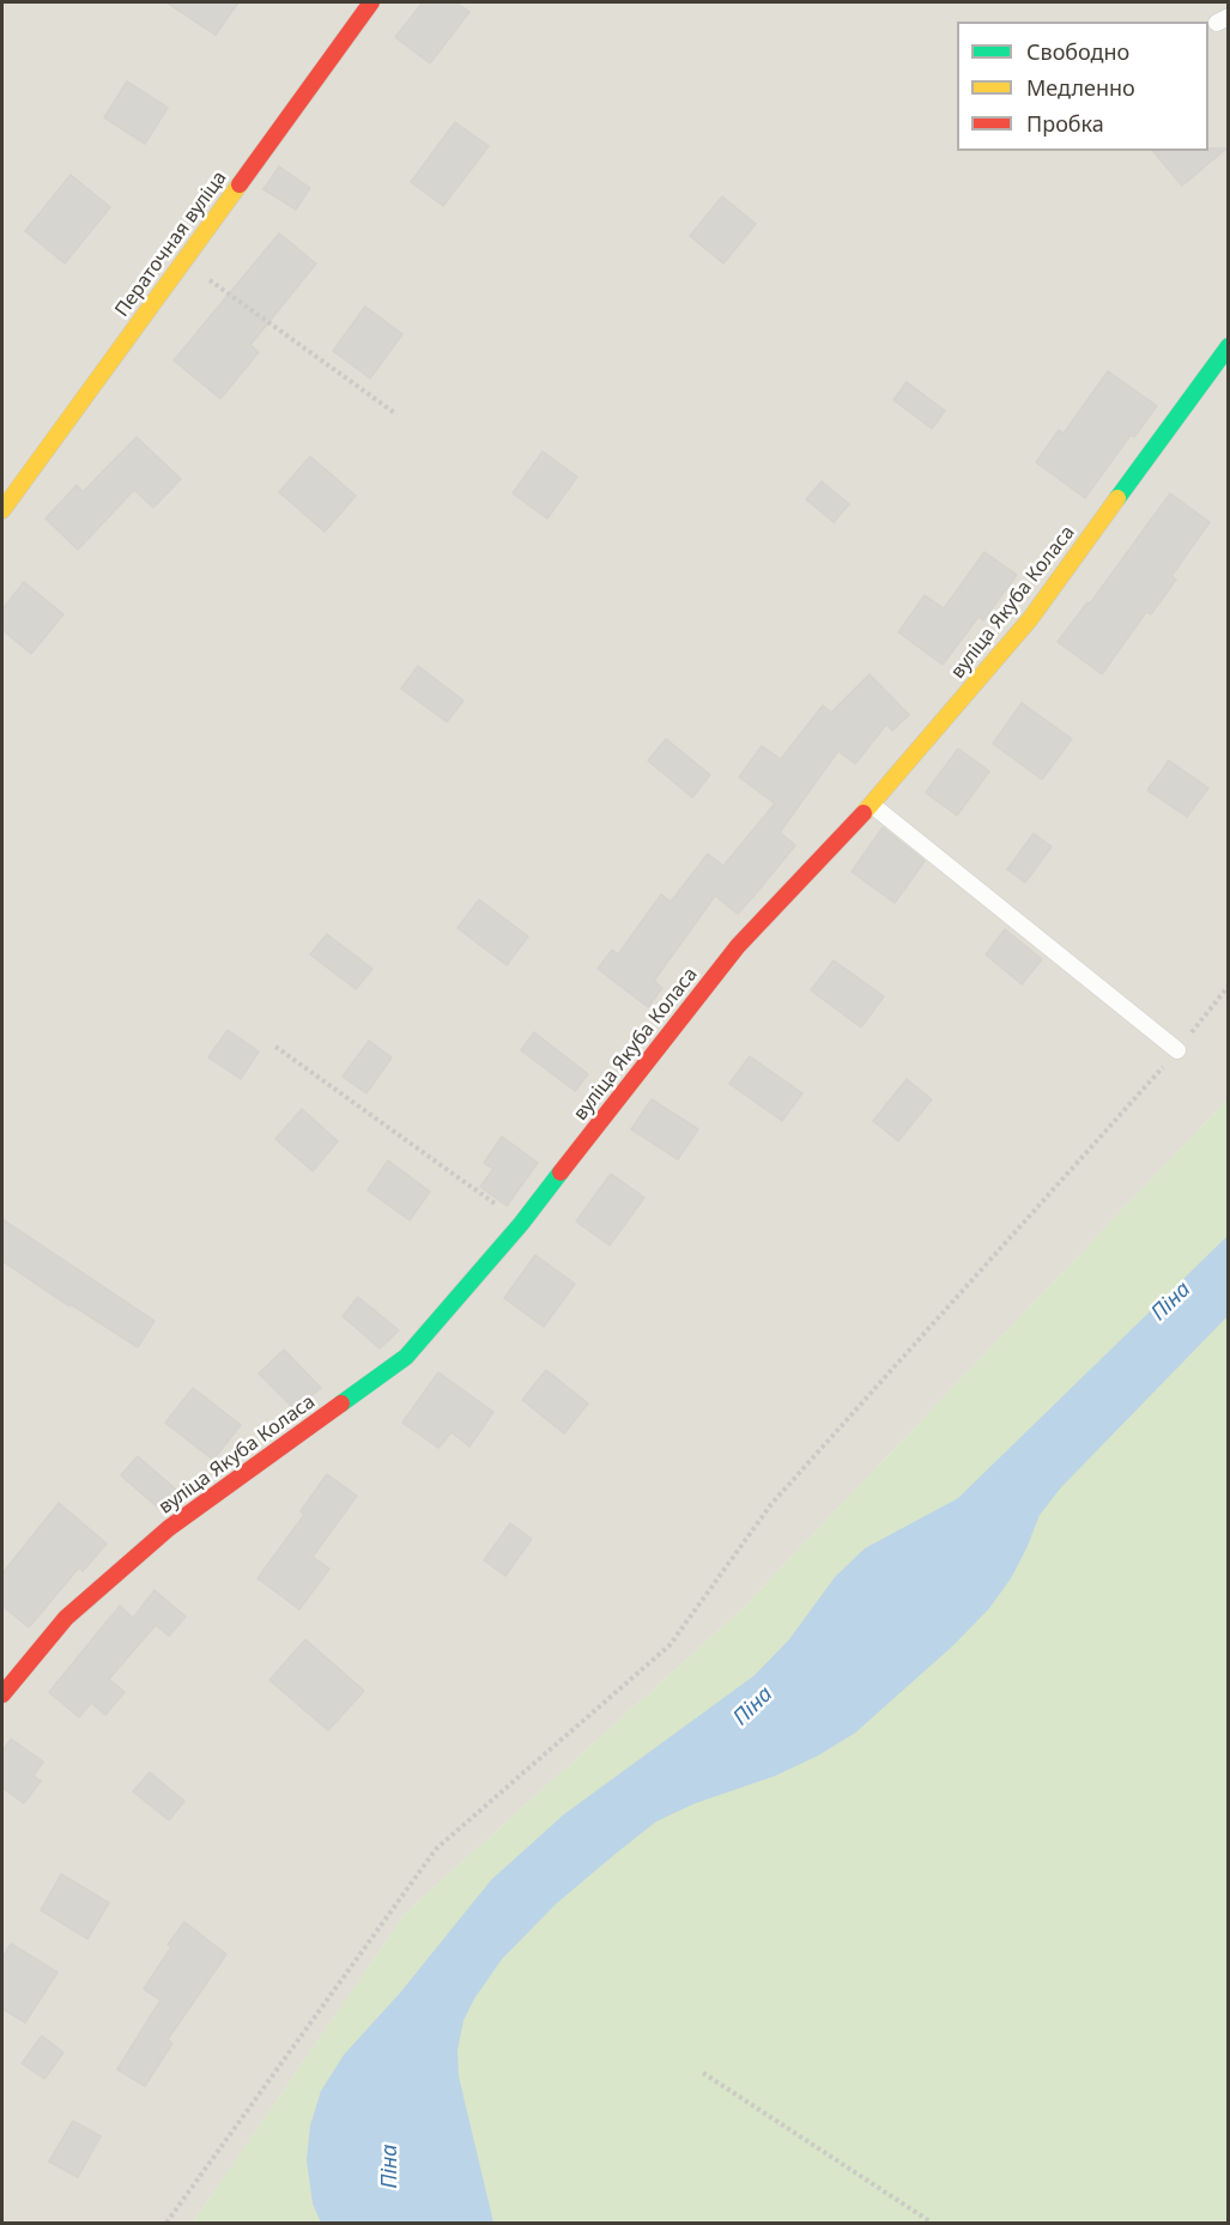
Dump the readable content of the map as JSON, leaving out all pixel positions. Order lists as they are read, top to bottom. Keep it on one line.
{"streets":{"street":["Ператочная вуліца","вуліца Якуба Коласа"]},"water":["Піна"],"legend":["Свободно","Медленно","Пробка"]}
